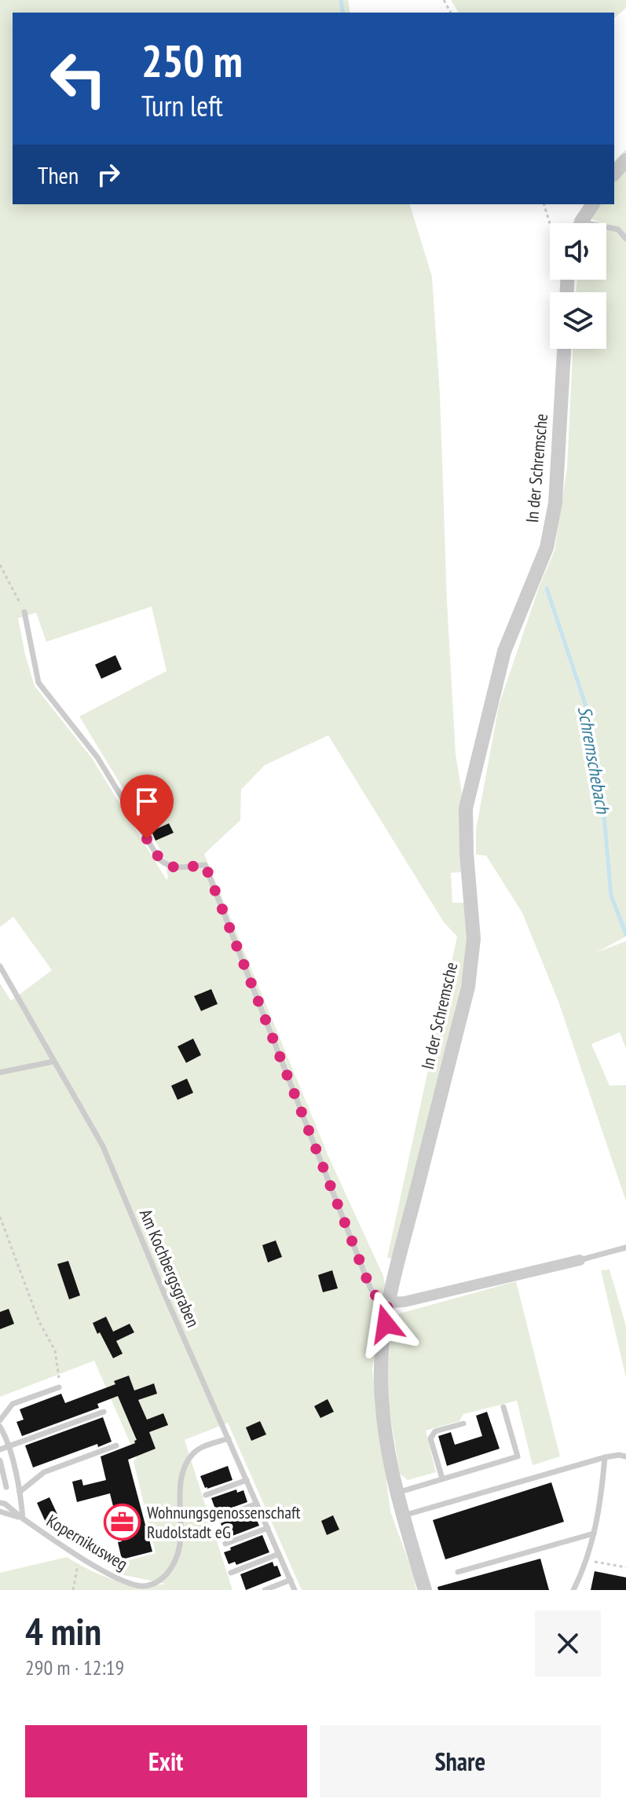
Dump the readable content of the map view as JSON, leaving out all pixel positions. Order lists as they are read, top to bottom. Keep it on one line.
{"streets":{"street":["In der Schremsche"],"lane":["Am Kochbergsgraben","Kopernikusweg"]},"crossings":[["Am Kochbergsgraben","Kopernikusweg"]],"water":["Schremschebach"],"places":{"office":["Wohnungsgenossenschaft Rudolstadt eG"]},"page":{"turn":["250 m","Turn left"],"then":"Then","heading":["4 min","290 m · 12:19"],"buttons":["Exit","Share"]}}
